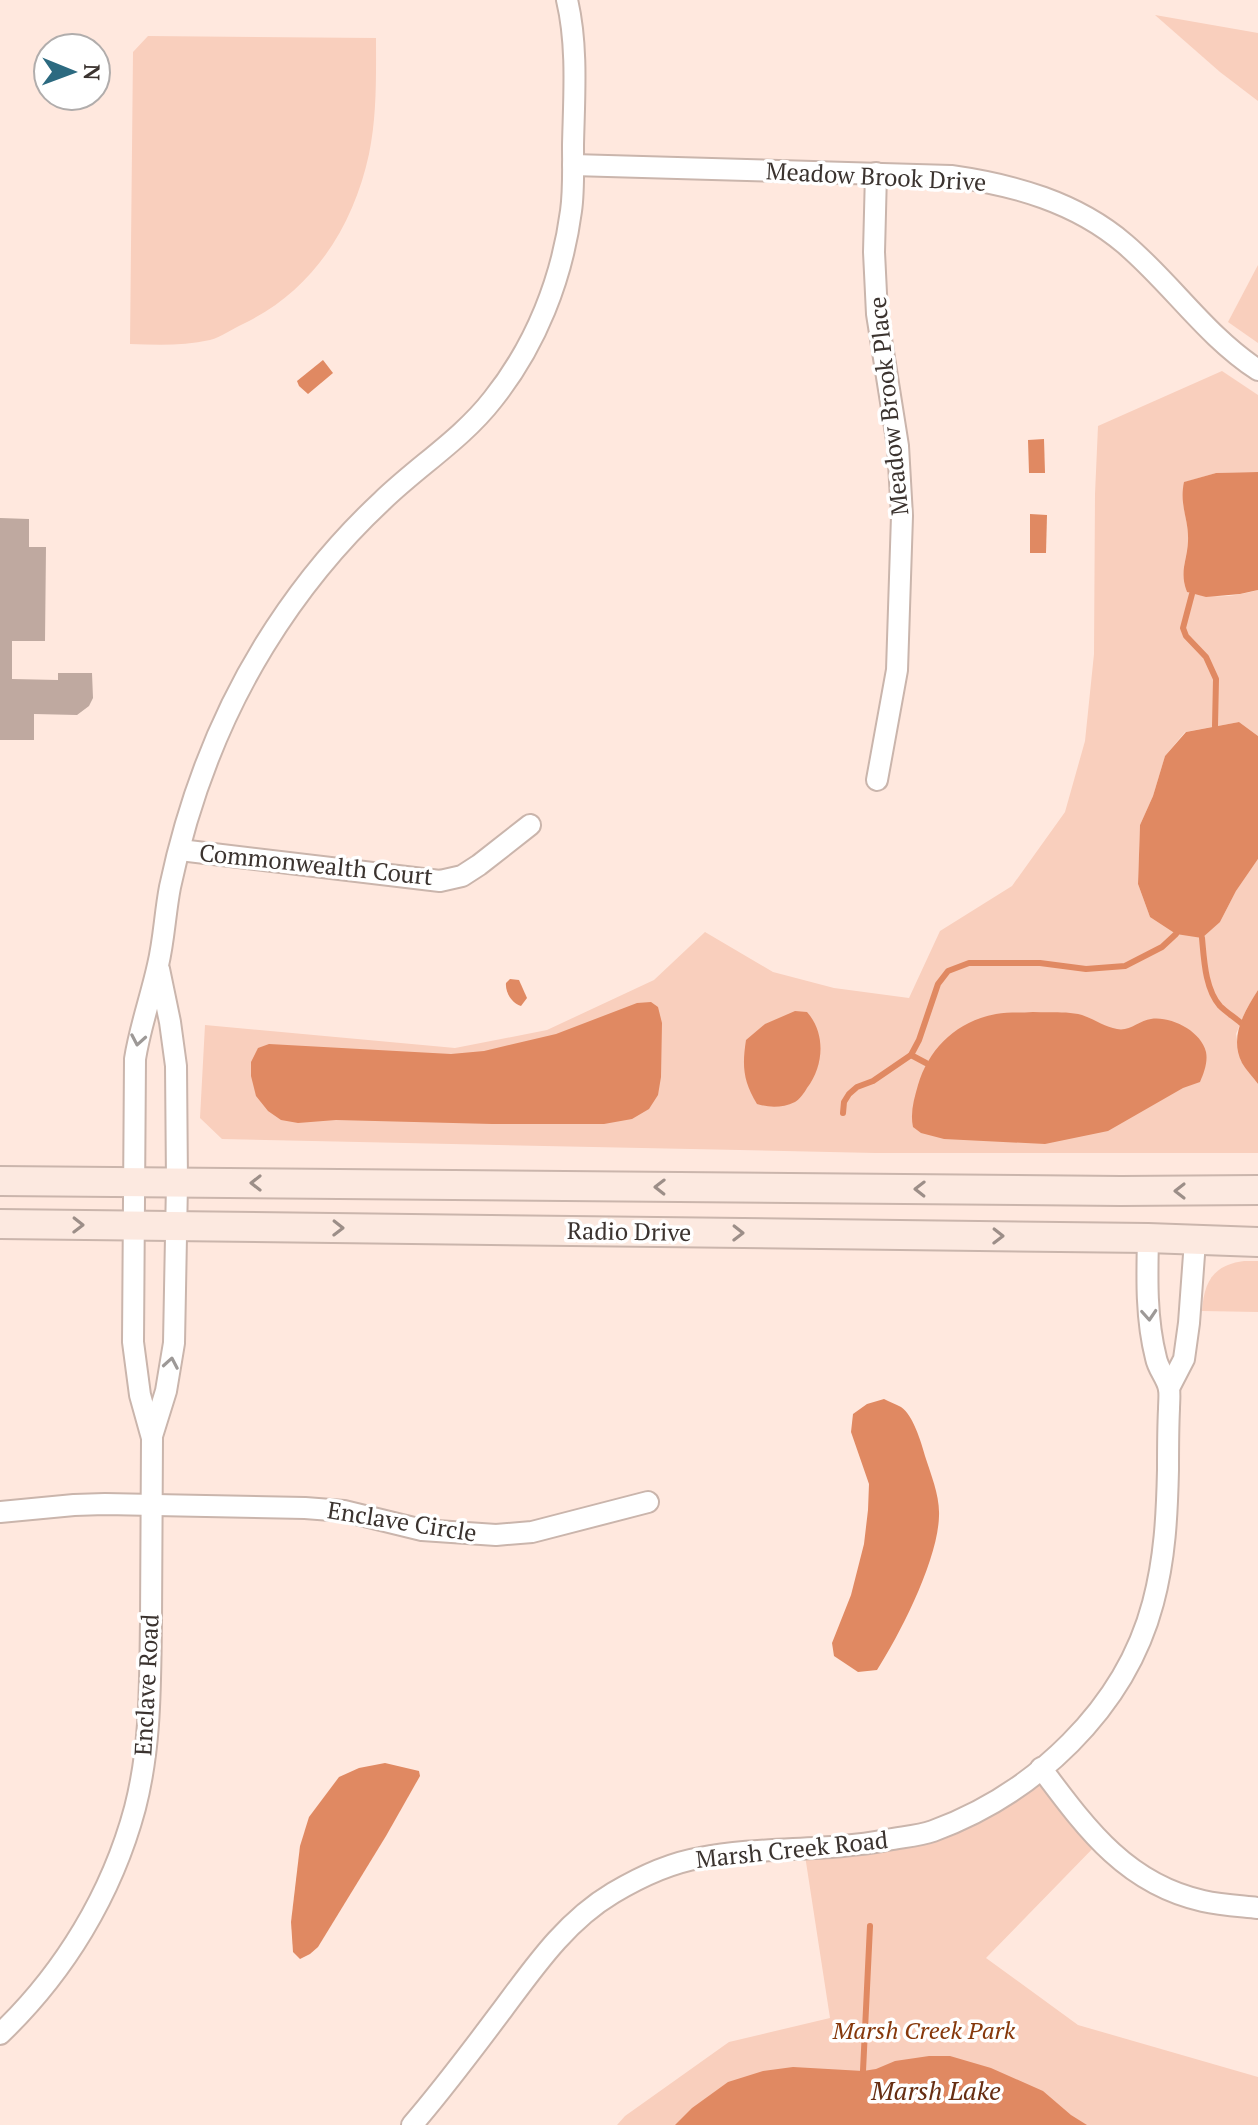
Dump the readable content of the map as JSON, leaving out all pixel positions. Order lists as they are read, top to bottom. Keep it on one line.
{"streets":{"main road":["Radio Drive"],"street":["Meadow Brook Drive","Meadow Brook Place","Commonwealth Court","Enclave Circle","Enclave Road","Marsh Creek Road"]},"crossings":[["Meadow Brook Drive","Meadow Brook Place"],["Radio Drive","Enclave Road"],["Radio Drive","Marsh Creek Road"],["Enclave Circle","Enclave Road"]],"water":["Marsh Lake"],"parks":["Marsh Creek Park"],"north":"right"}
